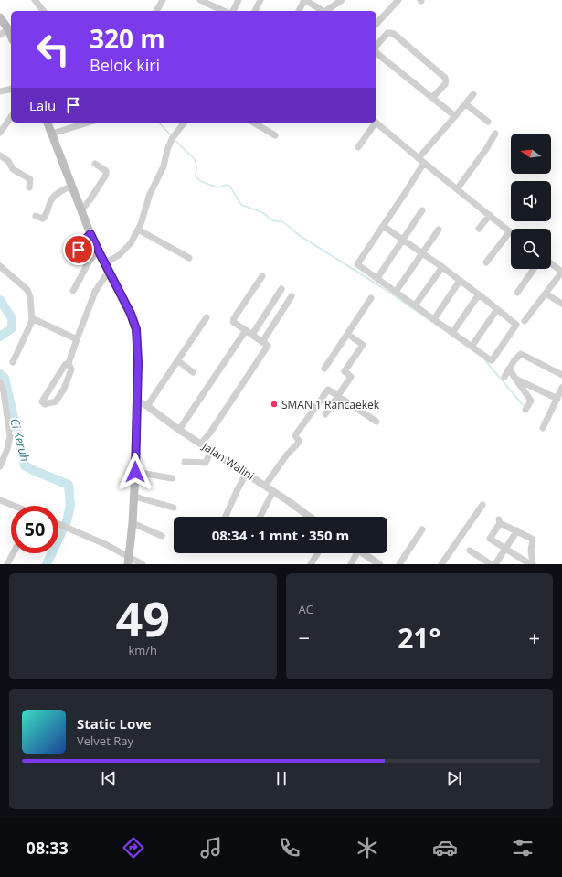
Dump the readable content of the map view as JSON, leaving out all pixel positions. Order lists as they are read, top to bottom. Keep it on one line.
{"streets":{"street":["Jalan Walini"]},"water":["Ci Keruh"],"places":["SMAN 1 Rancaekek"],"north":"left","page":{"turn":["320 m","Belok kiri"],"then":"Lalu","limit":"50","trip":"08:34 · 1 mnt · 350 m","tile":[["49","km/h"],"AC"],"heat":["−","21°","+"],"song":["Static Love","Velvet Ray"],"tabs":"08:33"}}
